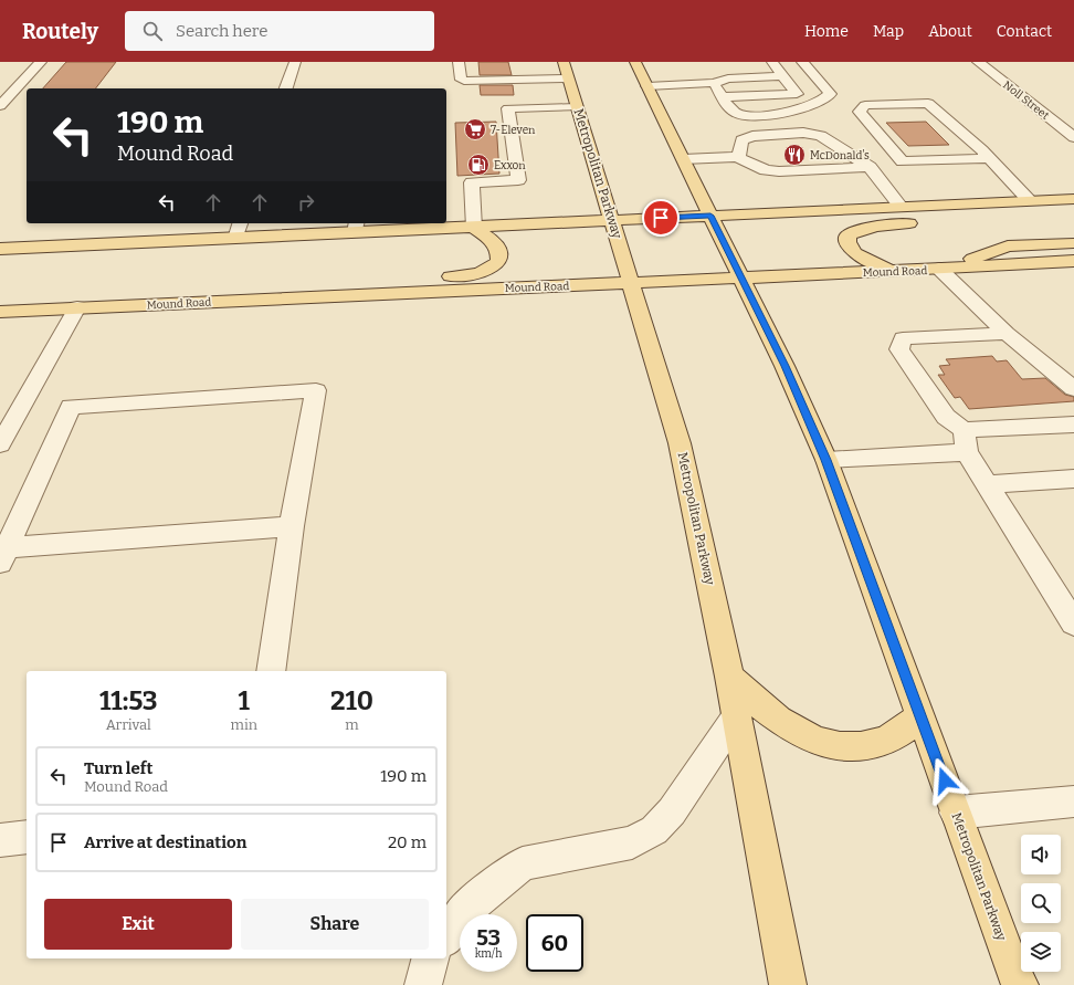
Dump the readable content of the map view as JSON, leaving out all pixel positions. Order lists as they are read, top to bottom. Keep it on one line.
{"streets":{"main road":["Metropolitan Parkway","Mound Road"],"street":["Noll Street"]},"crossings":[["Metropolitan Parkway","Mound Road"]],"places":{"supermarket":["7-Eleven"],"restaurant":["McDonald's"],"fuel station":["Exxon"]},"page":{"header":"Routely","search":"Search here","nav":["Home","Map","About","Contact"],"turn":["190 m","Mound Road"],"eta":["11:53","Arrival","1","min","210","m"],"list":[{"name":"Turn left","note":"Mound Road","value":"190 m"},{"name":"Arrive at destination","value":"20 m"}],"buttons":["Exit","Share"],"speed":"53 km/h","limit":"60"}}
